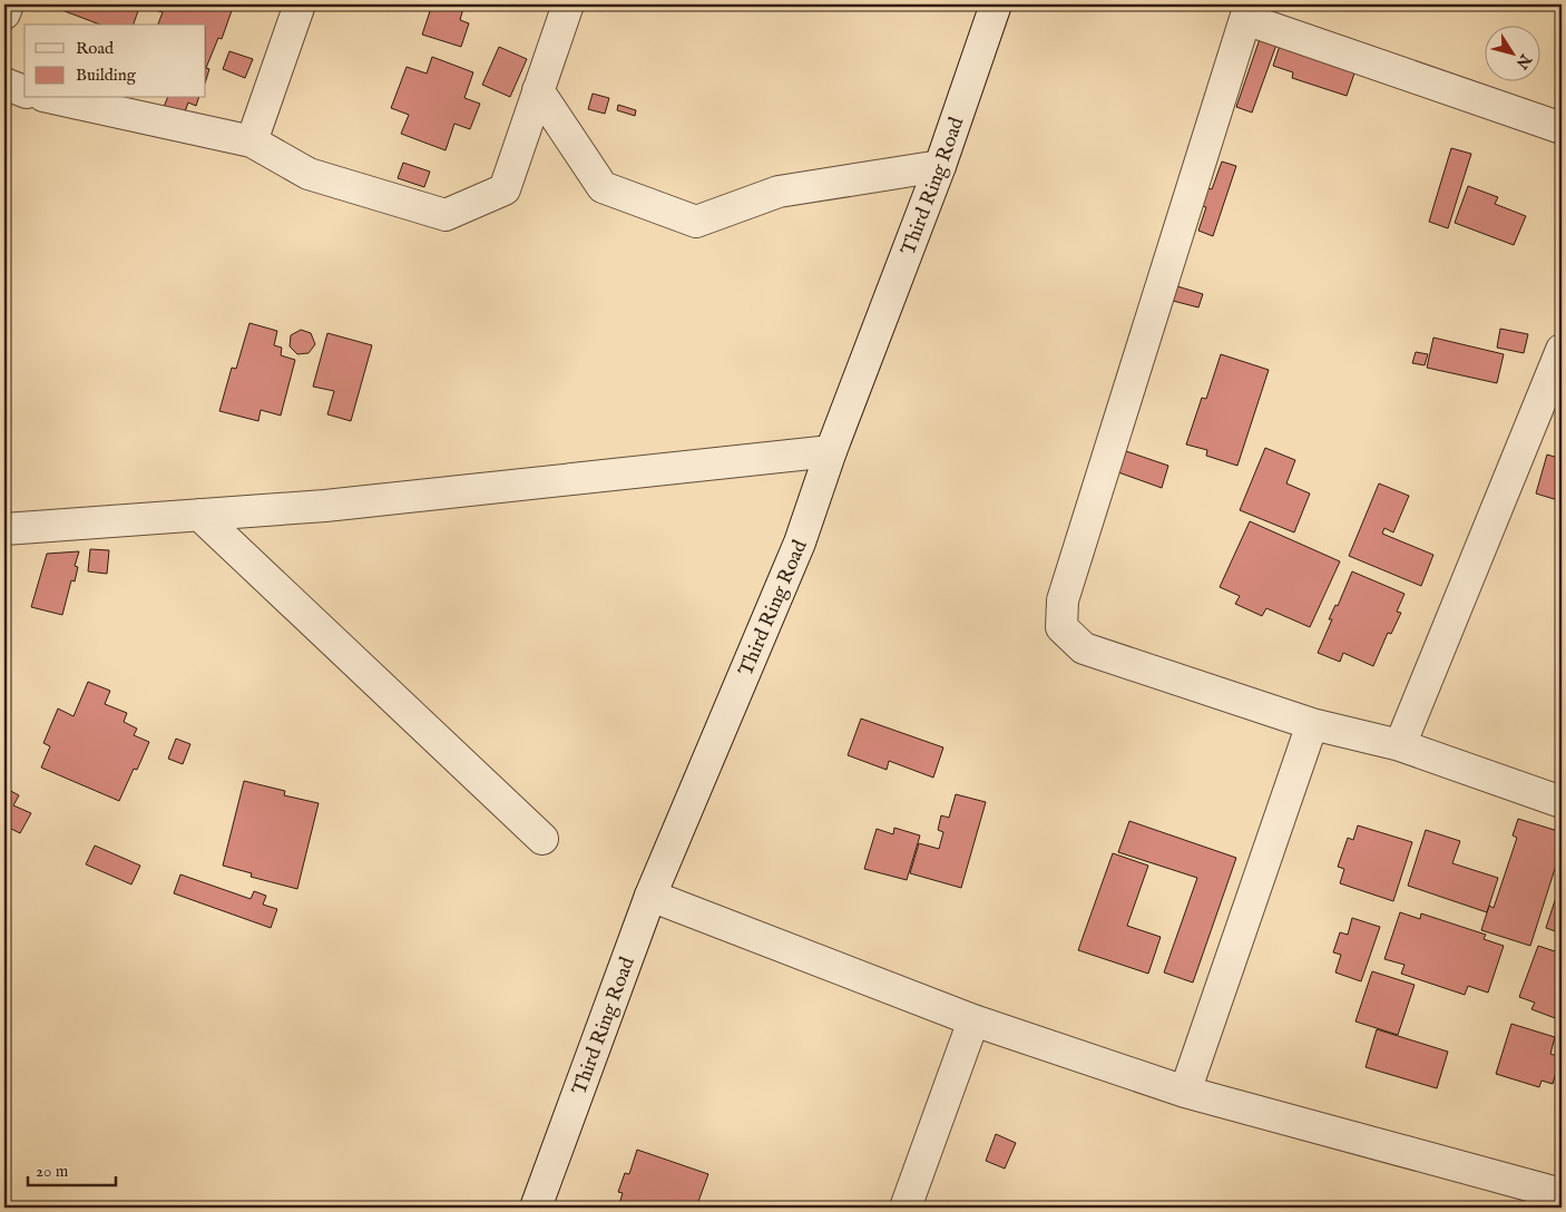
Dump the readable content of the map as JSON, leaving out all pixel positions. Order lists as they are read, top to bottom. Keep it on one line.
{"streets":{"street":["Third Ring Road"]},"legend":["Road","Building"],"scale_bar":"20 m","north":"bottom right"}
